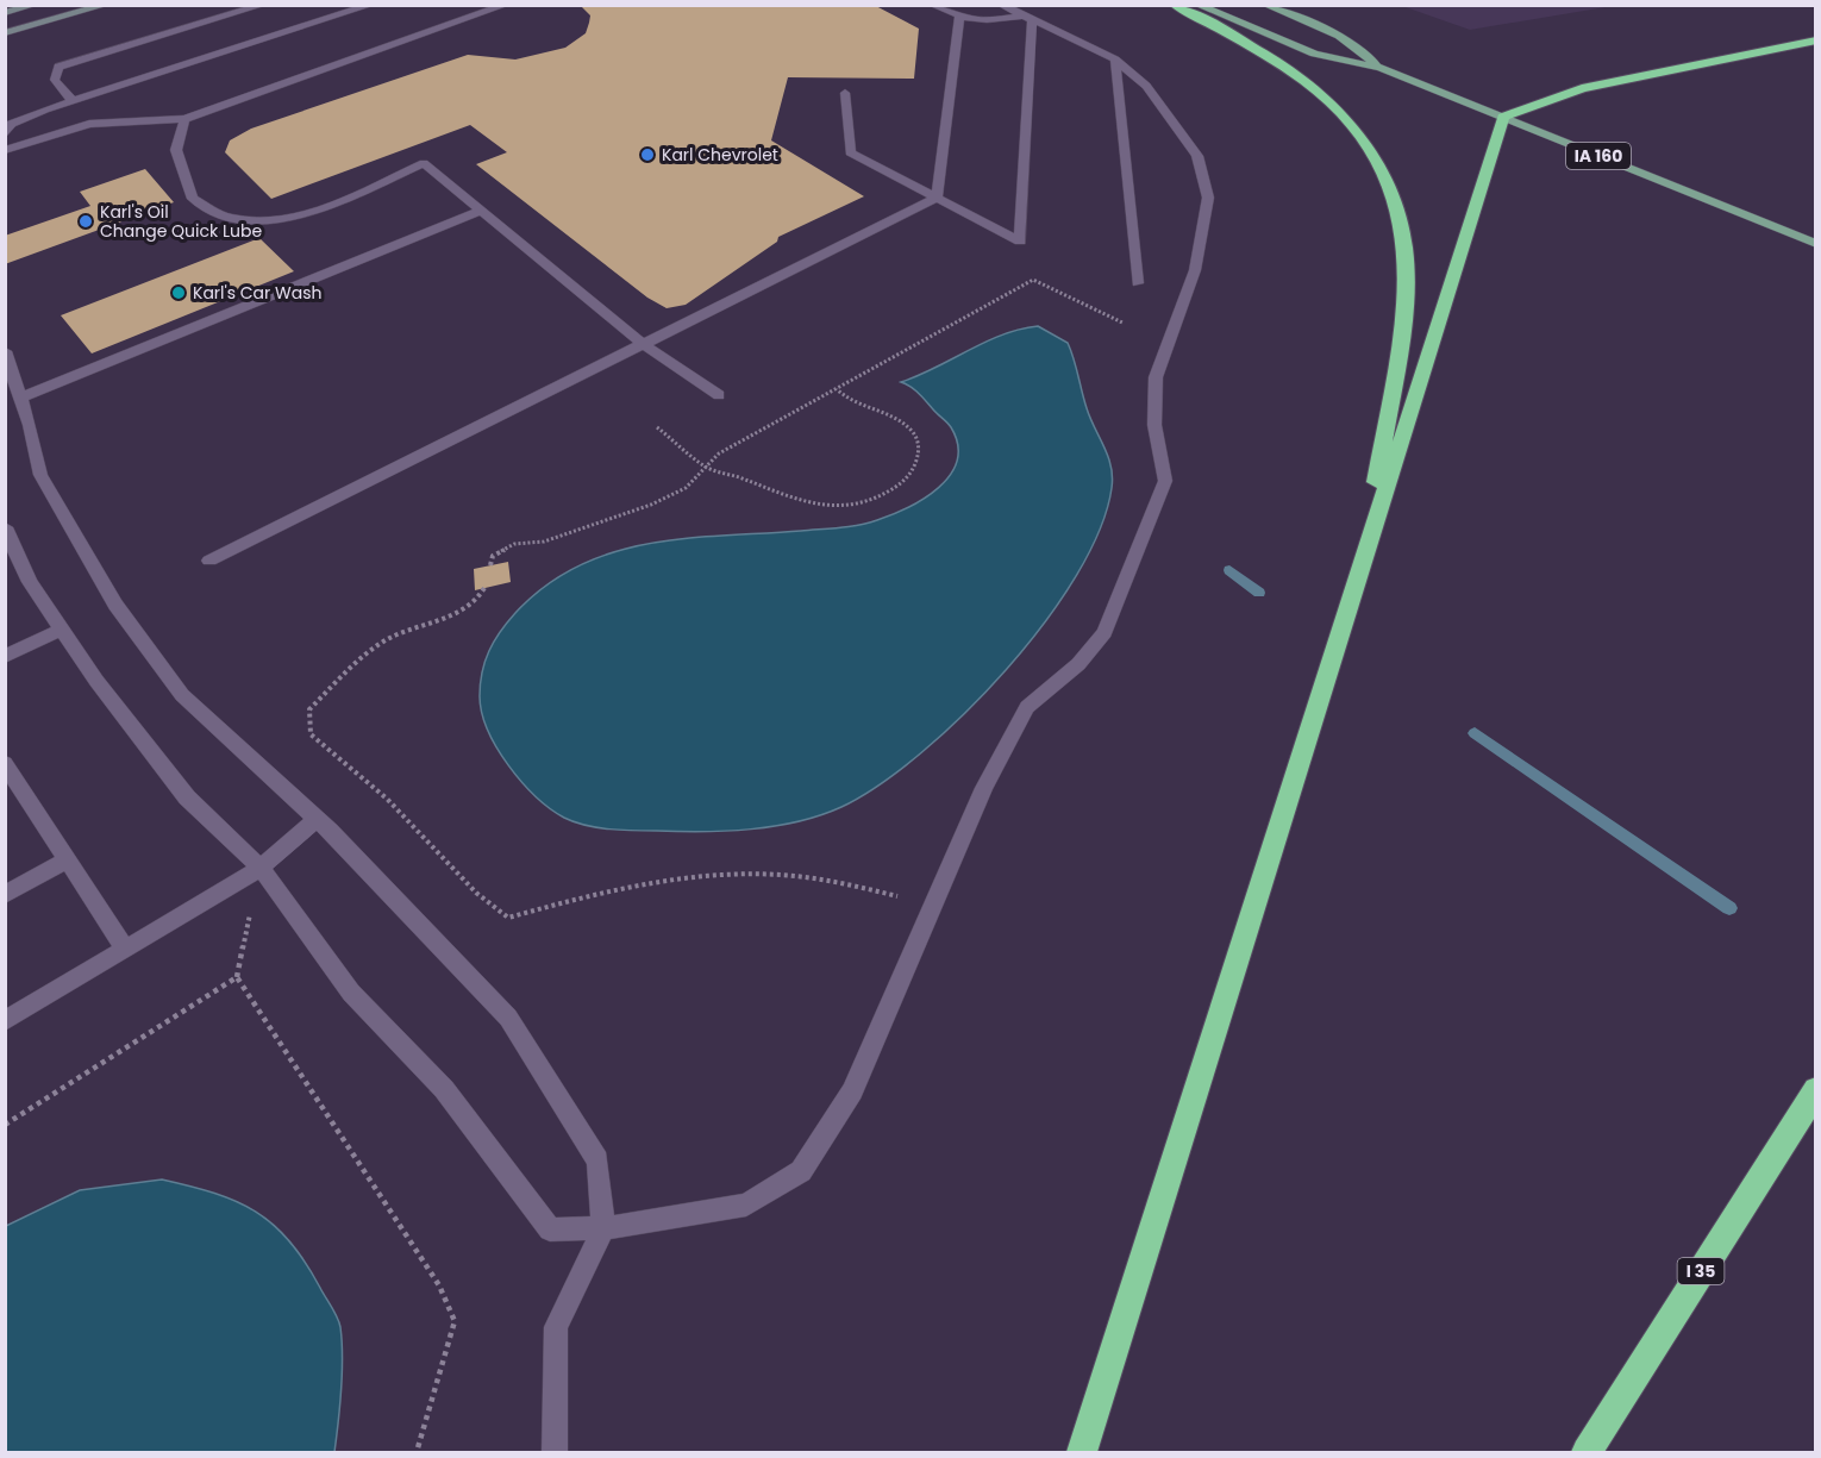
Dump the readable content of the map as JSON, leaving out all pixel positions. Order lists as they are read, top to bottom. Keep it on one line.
{"streets":{"highway":["I 35"],"main road":["IA 160"]},"places":["Karl Chevrolet","Karl's Oil Change Quick Lube","Karl's Car Wash"]}
